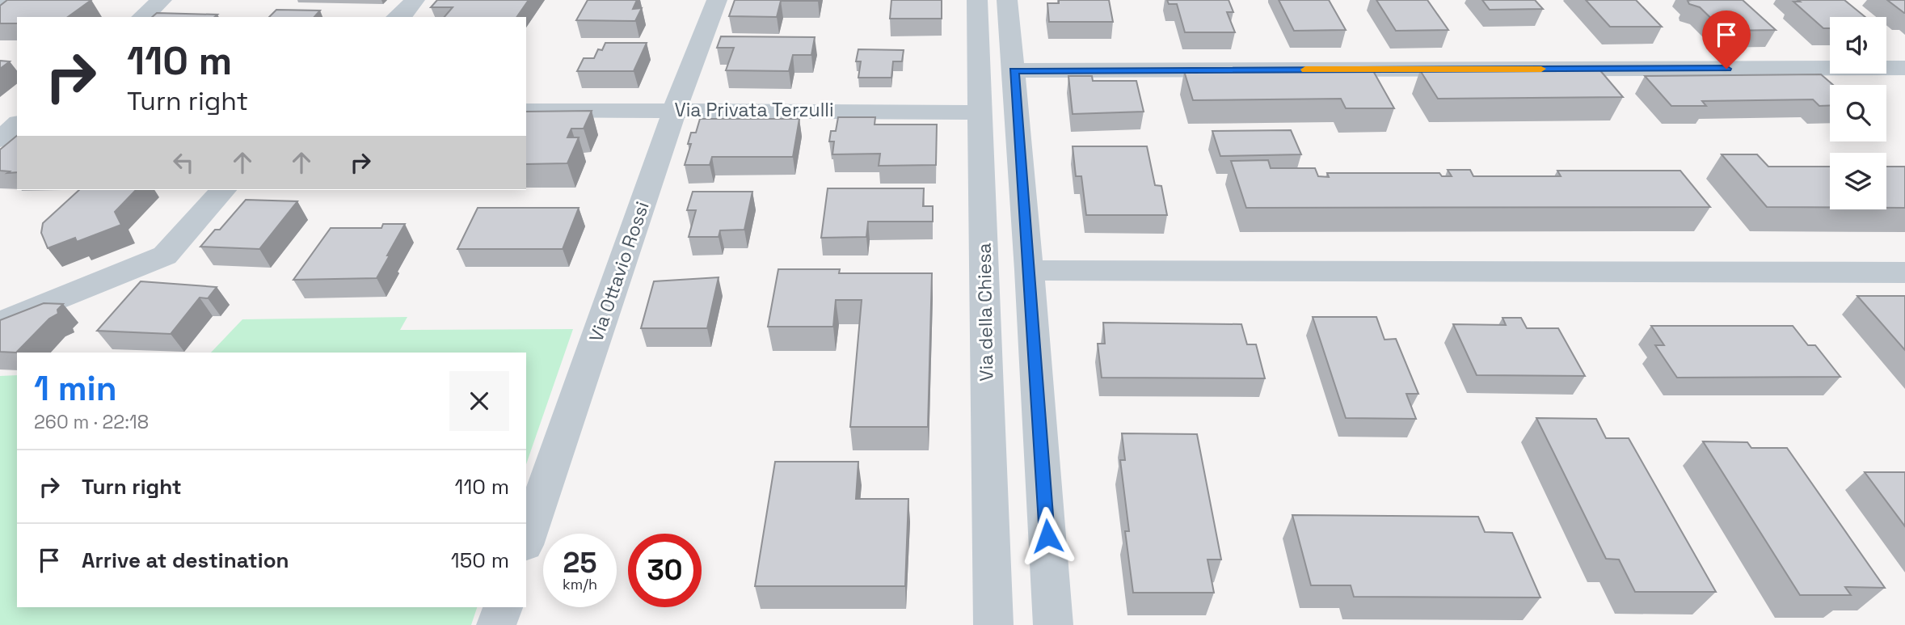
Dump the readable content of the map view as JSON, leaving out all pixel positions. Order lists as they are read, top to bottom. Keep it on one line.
{"streets":{"street":["Via Privata Terzulli","Via Ottavio Rossi","Via della Chiesa"]},"crossings":[["Via Privata Terzulli","Via Ottavio Rossi"],["Via Privata Terzulli","Via della Chiesa"]],"page":{"turn":["110 m","Turn right"],"heading":["1 min","260 m · 22:18"],"list":[{"name":"Turn right","value":"110 m"},{"name":"Arrive at destination","value":"150 m"}],"speed":"25 km/h","limit":"30"}}
